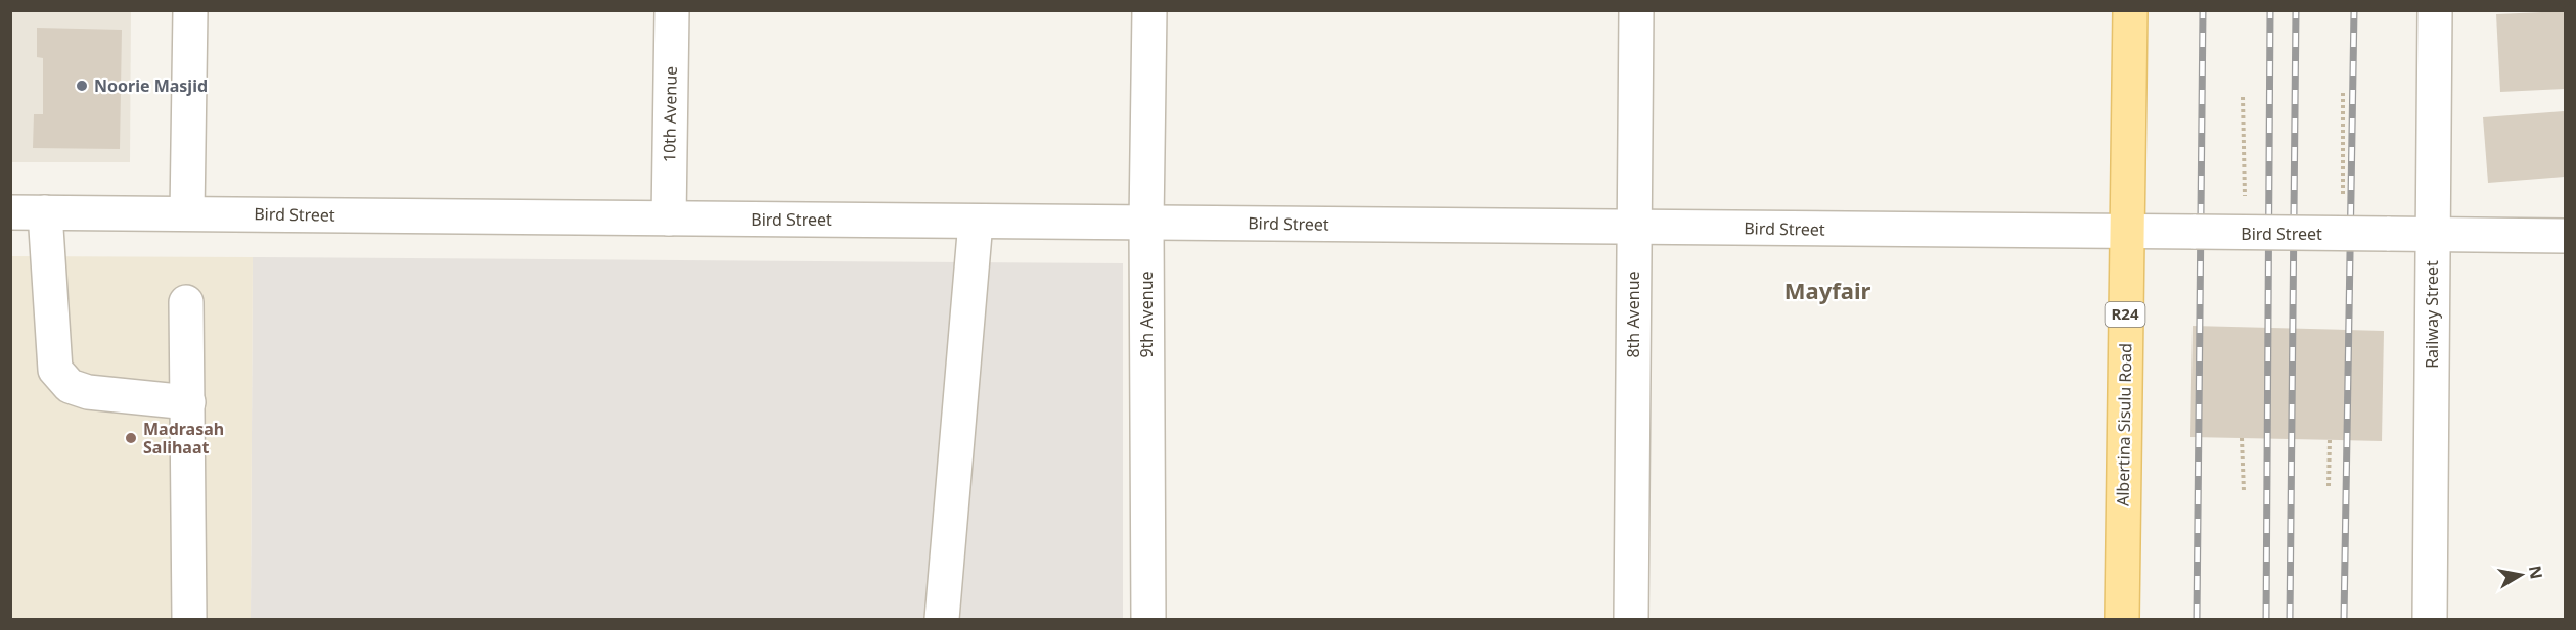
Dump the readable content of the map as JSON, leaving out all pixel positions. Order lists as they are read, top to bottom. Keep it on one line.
{"streets":{"main road":["R24","Albertina Sisulu Road"],"street":["10th Avenue","Bird Street","9th Avenue","8th Avenue","Railway Street"]},"crossings":[["10th Avenue","Bird Street"],["Bird Street","9th Avenue"],["Bird Street","8th Avenue"],["Bird Street","Railway Street"],["Bird Street","Albertina Sisulu Road"]],"districts":["Mayfair"],"places":["Noorie Masjid","Madrasah Salihaat"],"north":"right"}
